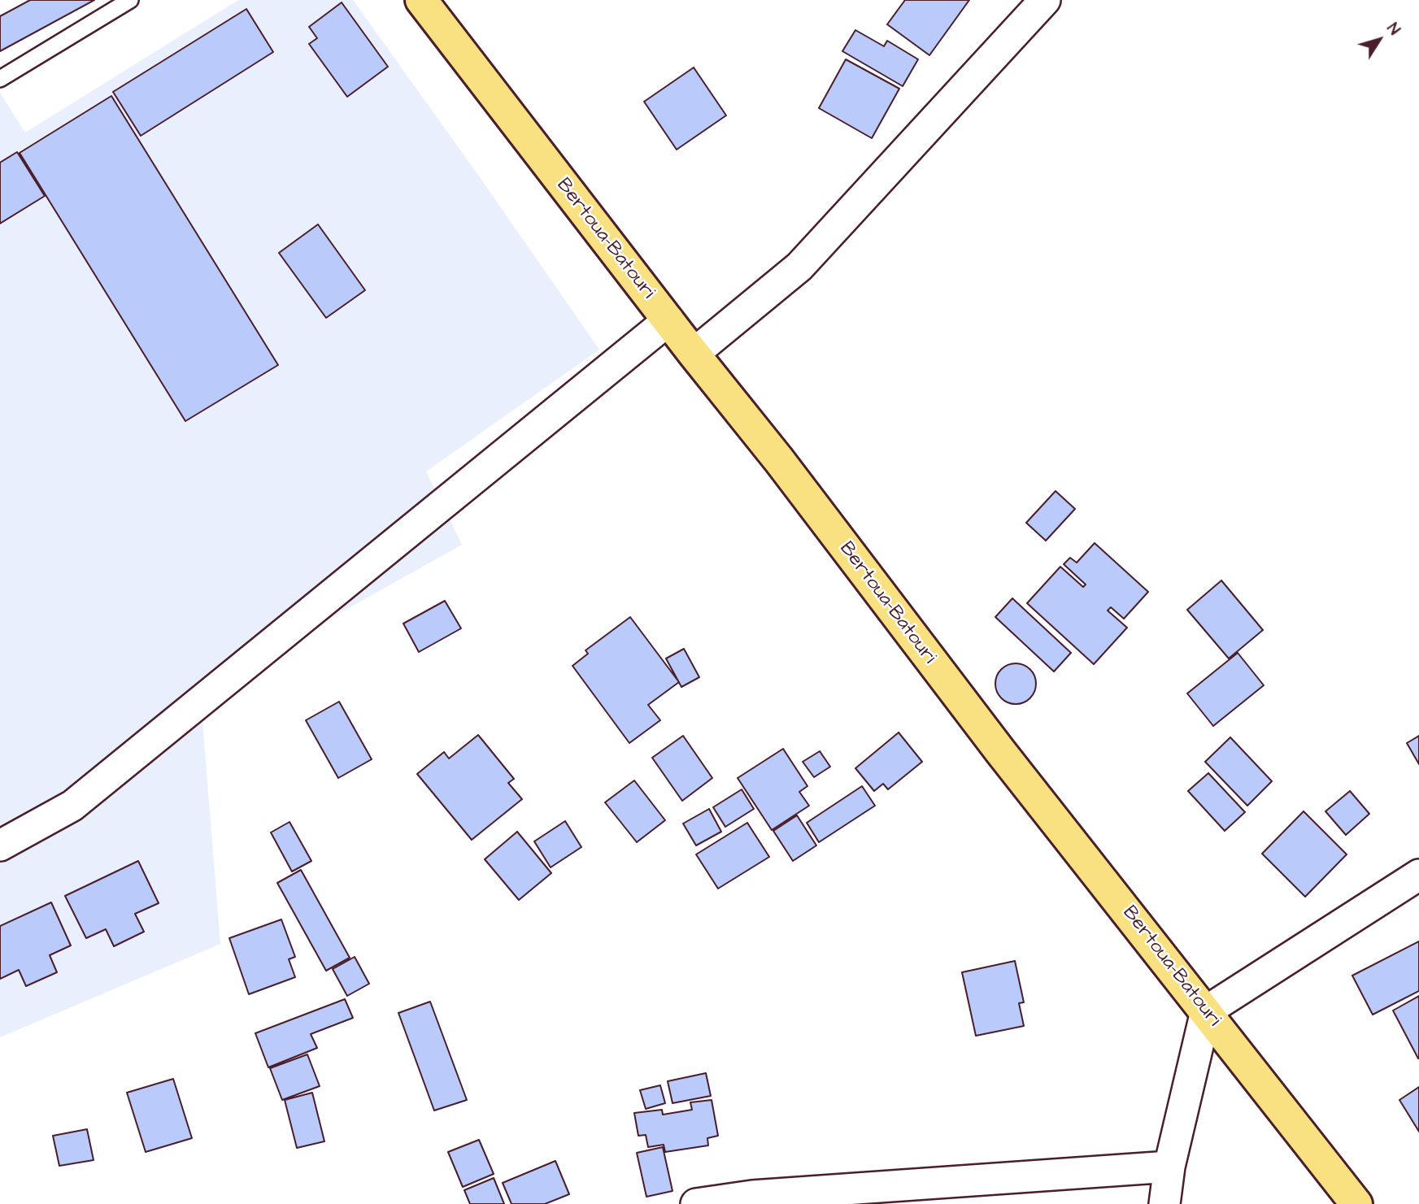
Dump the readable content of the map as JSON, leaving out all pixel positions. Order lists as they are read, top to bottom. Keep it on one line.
{"streets":{"highway":["Bertoua-Batouri"]},"north":"top right"}
